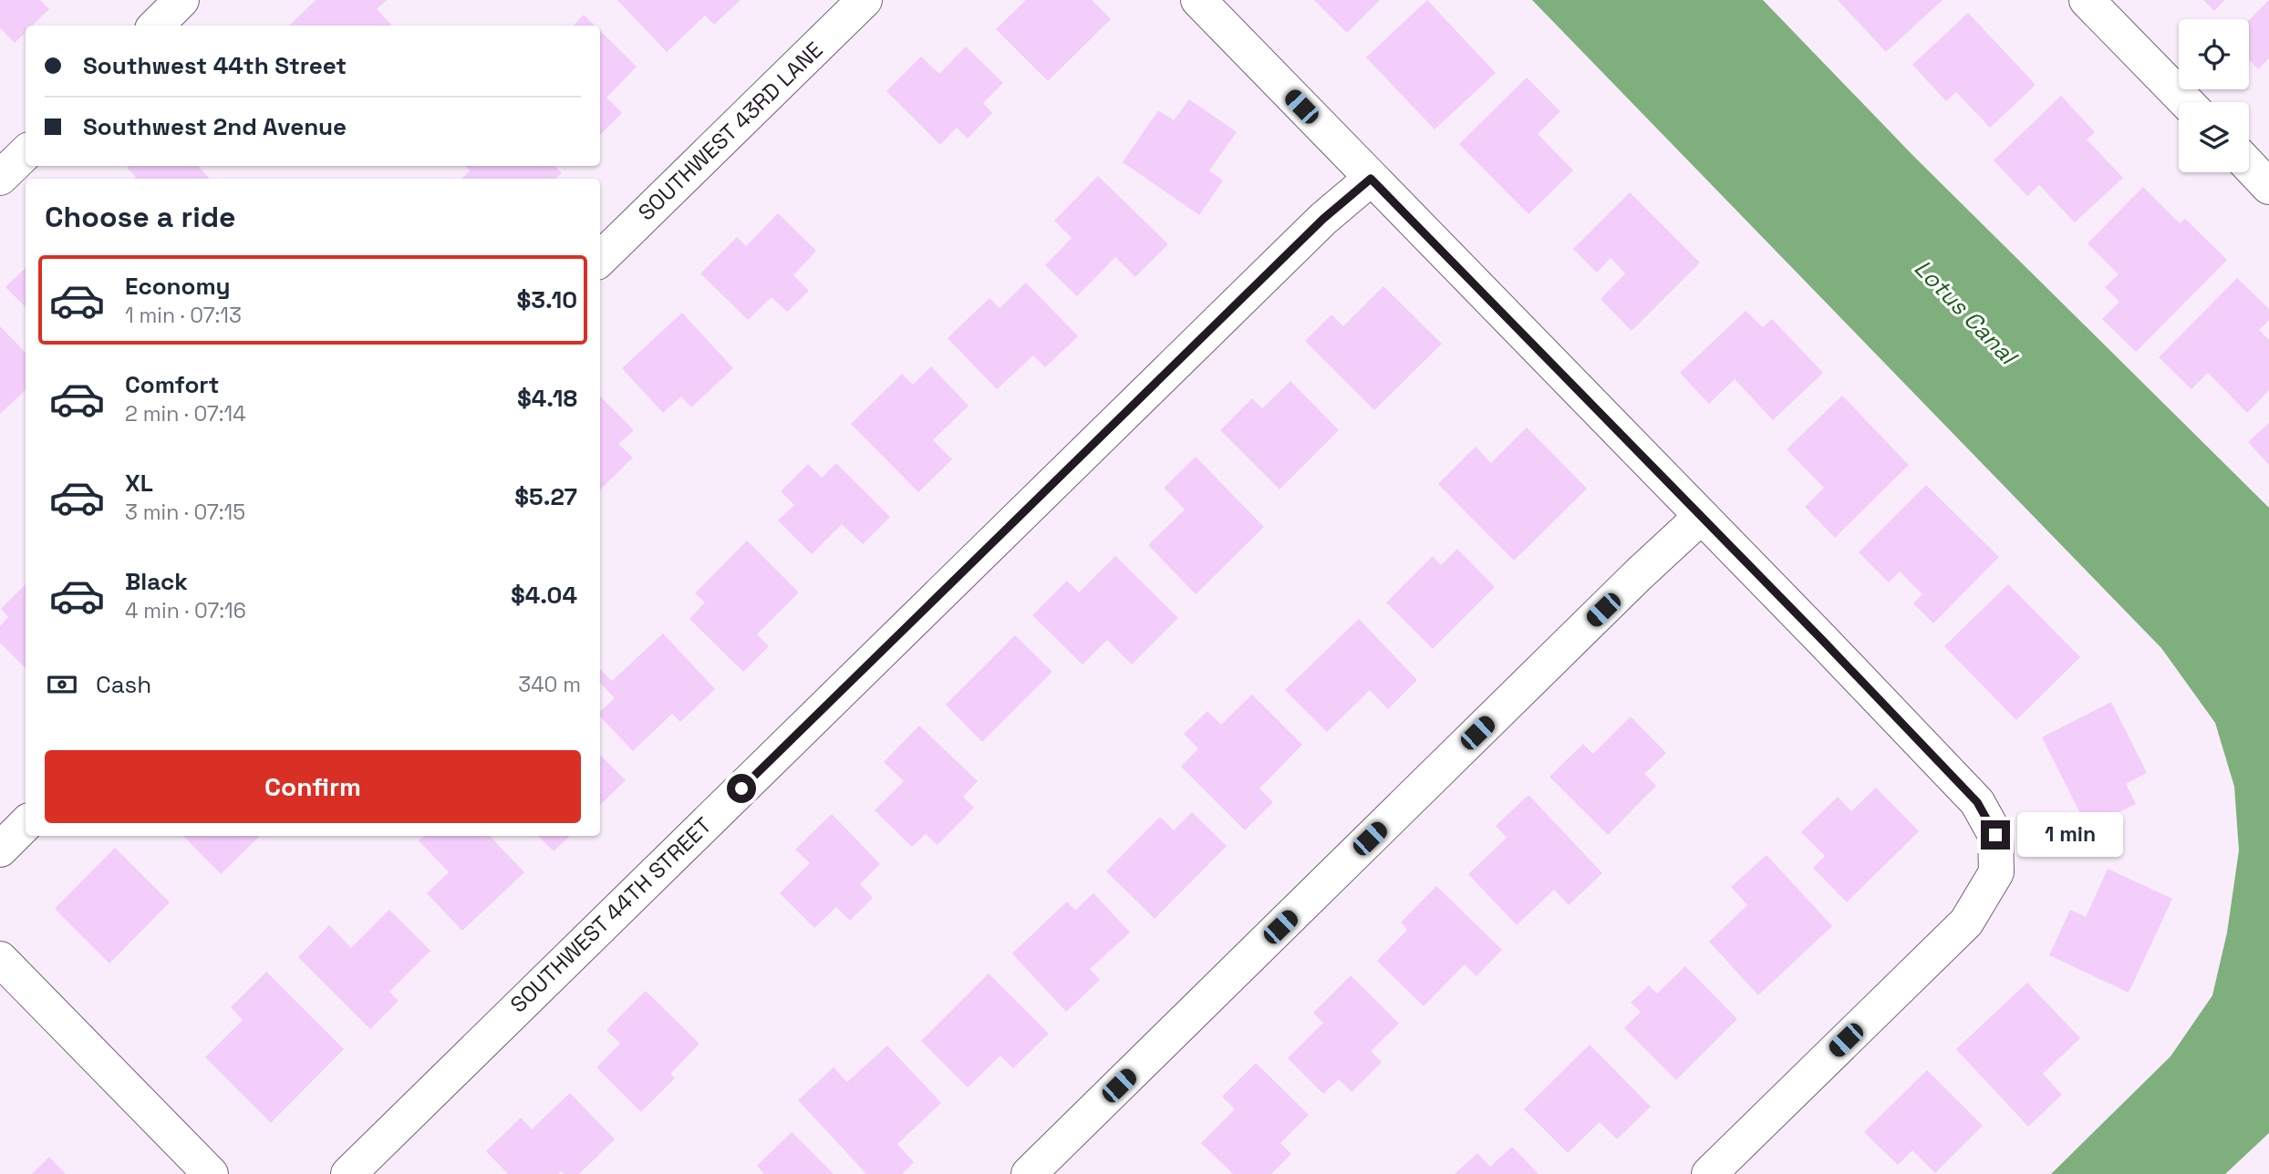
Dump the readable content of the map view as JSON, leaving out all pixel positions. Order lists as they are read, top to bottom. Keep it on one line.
{"streets":{"street":["SOUTHWEST 43RD LANE","SOUTHWEST 44TH STREET"]},"water":["Lotus Canal"],"page":{"banner":["Southwest 44th Street","Southwest 2nd Avenue"],"heading":"Choose a ride","list":[{"name":"Economy","note":"1 min · 07:13","value":"$3.10"},{"name":"Comfort","note":"2 min · 07:14","value":"$4.18"},{"name":"XL","note":"3 min · 07:15","value":"$5.27"},{"name":"Black","note":"4 min · 07:16","value":"$4.04"}],"pay":["Cash","340 m"],"buttons":"Confirm","bubble":"1 min"}}
